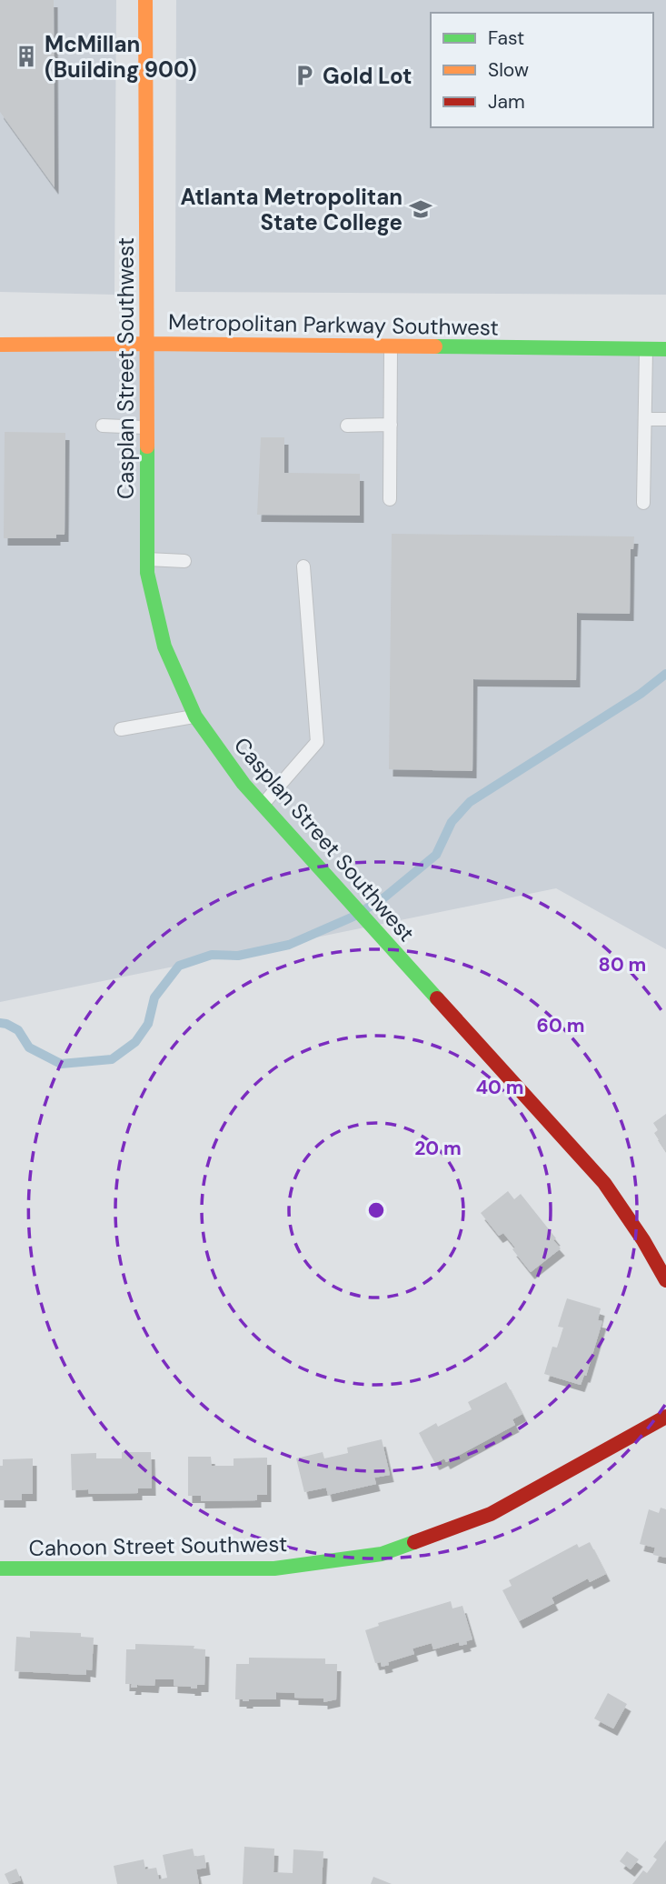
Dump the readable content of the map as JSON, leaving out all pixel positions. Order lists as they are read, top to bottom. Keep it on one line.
{"streets":{"street":["Metropolitan Parkway Southwest","Casplan Street Southwest","Cahoon Street Southwest"]},"crossings":[["Metropolitan Parkway Southwest","Casplan Street Southwest"]],"places":{"building":["McMillan (Building 900)"],"parking":["Gold Lot"],"school or university":["Atlanta Metropolitan State College"]},"legend":["Fast","Slow","Jam"],"rings":["80 m","60 m","40 m","20 m"]}
